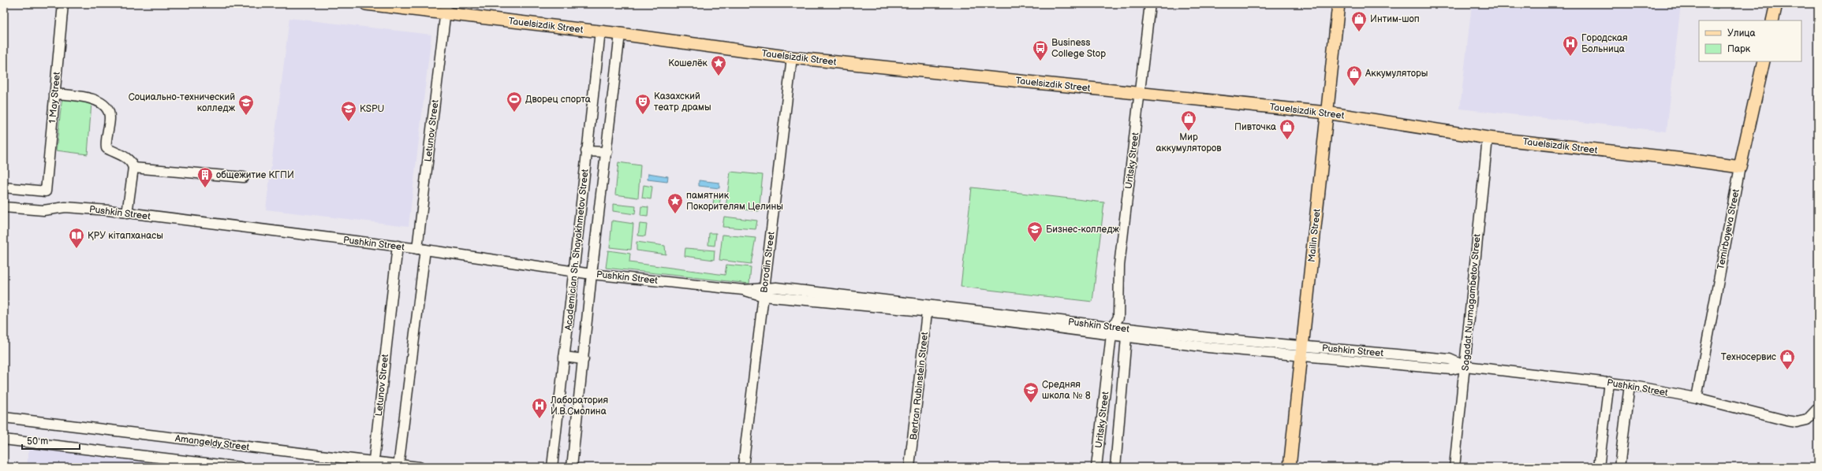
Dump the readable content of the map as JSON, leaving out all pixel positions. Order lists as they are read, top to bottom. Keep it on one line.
{"streets":{"main road":["Tauelsіzdіk Street","Temirbayeva Street","Mailin Street"],"street":["1 May Street","Letunov Street","Uritsky Street","Pushkin Street","Academician Sh. Shayakhmetov Street","Borodin Street","Sagadat Nurmagambetov Street","Bertran Rubinstein Street","Amangeldy Street"]},"crossings":[["Tauelsіzdіk Street","Letunov Street"],["Tauelsіzdіk Street","Uritsky Street"],["Tauelsіzdіk Street","Temirbayeva Street"],["Tauelsіzdіk Street","Mailin Street"],["Tauelsіzdіk Street","Academician Sh. Shayakhmetov Street"],["Tauelsіzdіk Street","Borodin Street"],["Tauelsіzdіk Street","Sagadat Nurmagambetov Street"],["Letunov Street","Pushkin Street"],["Letunov Street","Amangeldy Street"],["Uritsky Street","Pushkin Street"],["Pushkin Street","Temirbayeva Street"],["Pushkin Street","Mailin Street"],["Pushkin Street","Academician Sh. Shayakhmetov Street"],["Pushkin Street","Borodin Street"],["Pushkin Street","Sagadat Nurmagambetov Street"],["Pushkin Street","Bertran Rubinstein Street"]],"places":{"shop":["Интим-шоп","Аккумуляторы","Мир аккумуляторов","Пивточка","Техносервис"],"hospital":["Городская Больница","Лаборатория И.В.Смолина"],"bus stop":["Business College Stop"],"place":["Кошелёк","памятник Покорителям Целины"],"sports":["Дворец спорта"],"theatre":["Казахский театр драмы"],"school or university":["Социально-технический колледж","KSPU","Бизнес-колледж","Средняя школа № 8"],"building":["общежитие КГПИ"],"library":["ҚРУ кітапханасы"]},"legend":["Улица","Парк"],"scale_bar":"50 m"}
